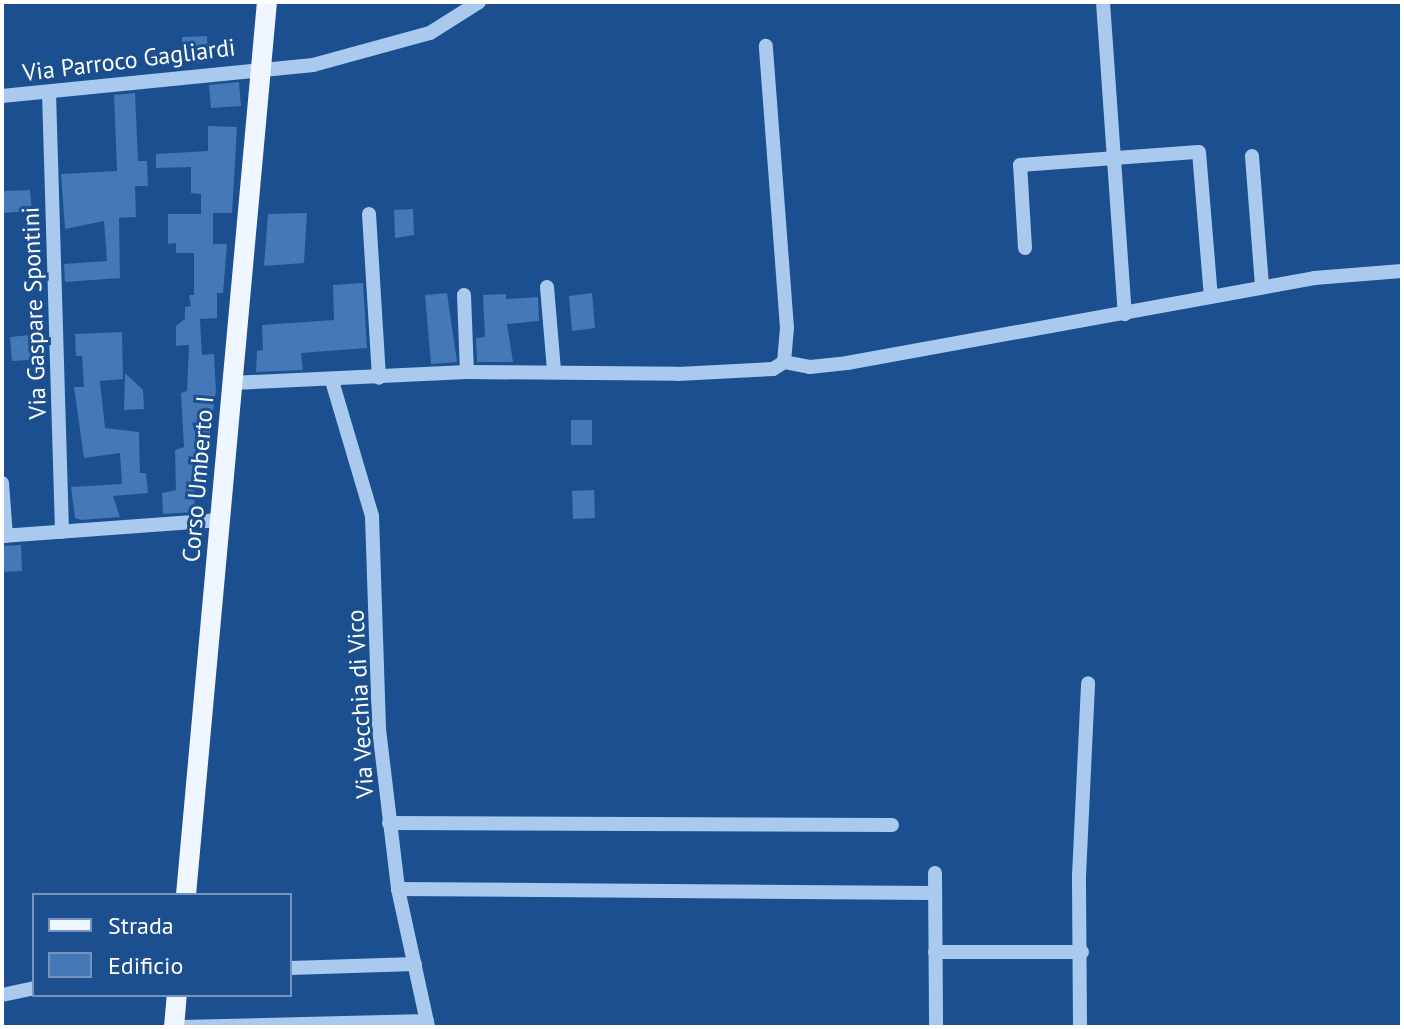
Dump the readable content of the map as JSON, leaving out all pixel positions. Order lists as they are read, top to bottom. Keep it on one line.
{"streets":{"main road":["Corso Umberto I"],"street":["Via Parroco Gagliardi","Via Gaspare Spontini","Via Vecchia di Vico"]},"crossings":[["Via Parroco Gagliardi","Via Gaspare Spontini"],["Via Parroco Gagliardi","Corso Umberto I"]],"legend":["Strada","Edificio"]}
